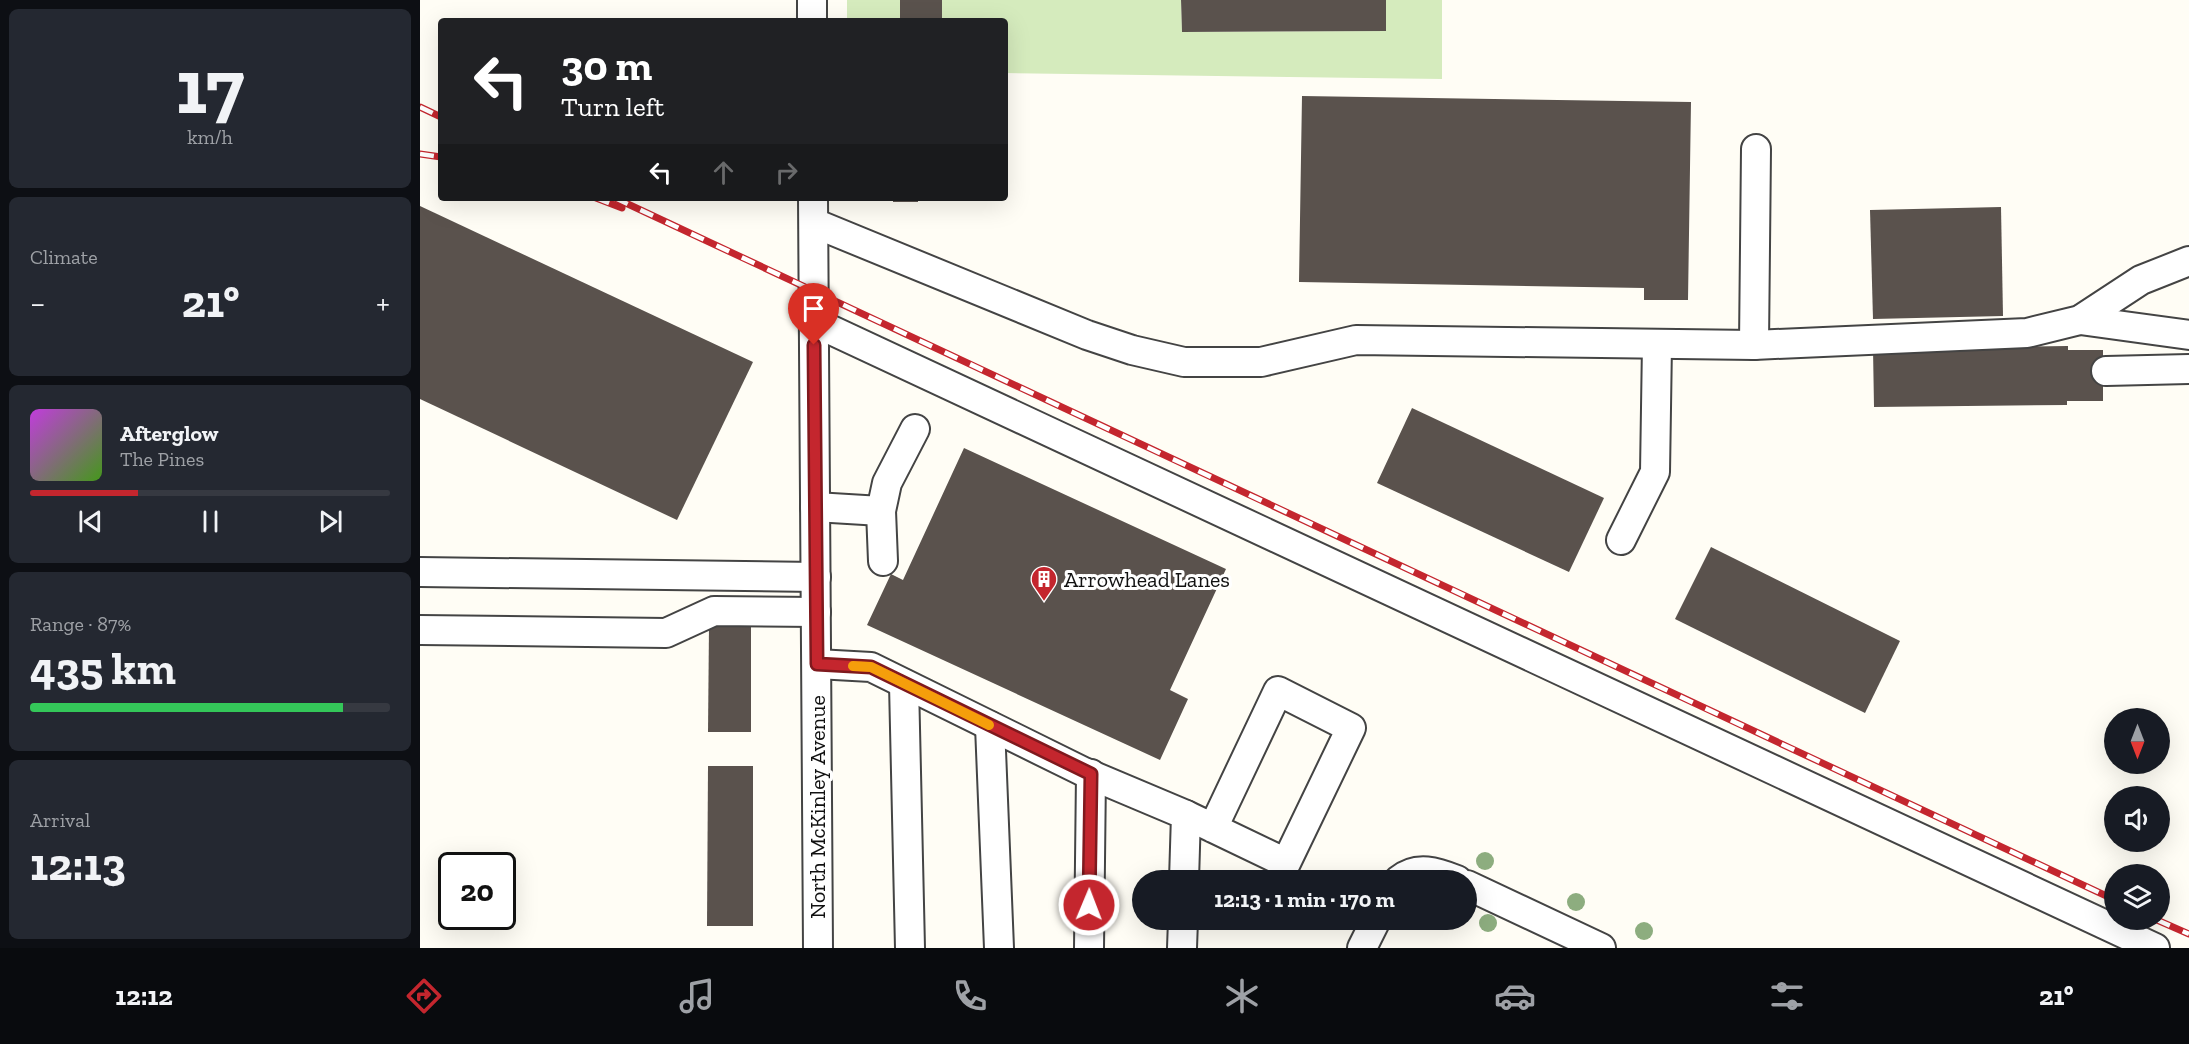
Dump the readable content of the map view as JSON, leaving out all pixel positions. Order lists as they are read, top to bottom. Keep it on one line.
{"streets":{"street":["North McKinley Avenue"]},"places":{"building":["Arrowhead Lanes"]},"north":"bottom","page":{"tile":[["17","km/h"],"Climate",["Range · 87%","435 km"],["Arrival","12:13"]],"turn":["30 m","Turn left"],"heat":["−","21°","+"],"song":["Afterglow","The Pines"],"limit":"20","trip":"12:13 · 1 min · 170 m","tabs":["12:12","21°"]}}
